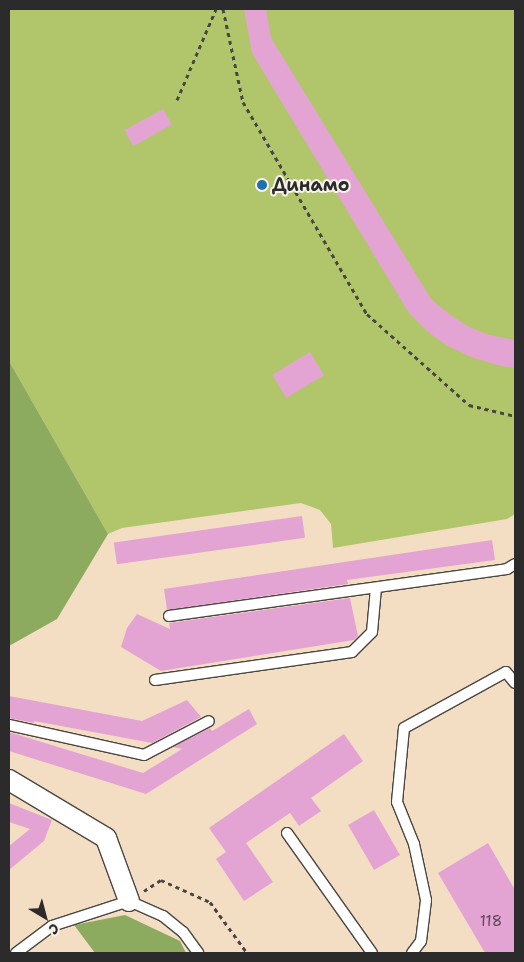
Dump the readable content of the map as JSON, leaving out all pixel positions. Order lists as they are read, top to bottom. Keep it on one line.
{"places":["Динамо"],"house_numbers":["118"],"north":"bottom right"}
